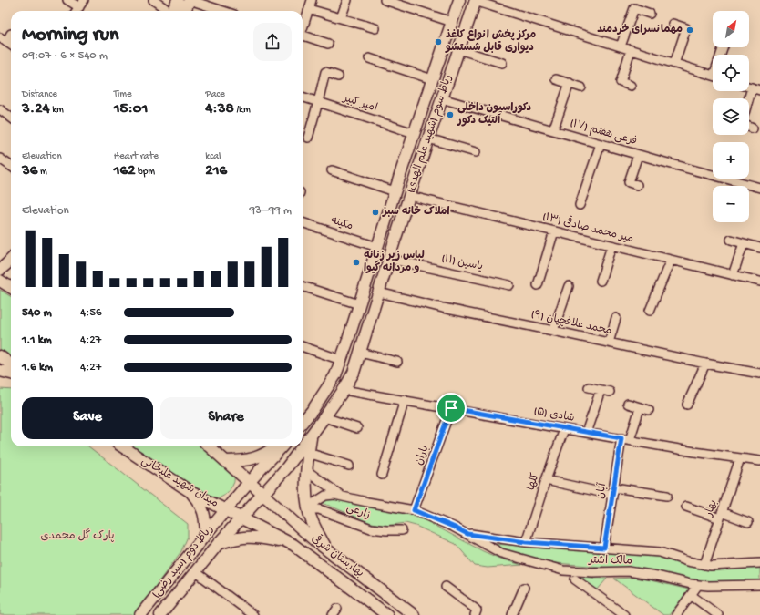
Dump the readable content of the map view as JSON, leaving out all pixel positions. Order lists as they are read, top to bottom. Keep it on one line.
{"streets":{"main road":["رباط سوم (شهید علم الهدی)","میدان شهید علیخانی","بهارستان شرقی","رباط دوم (سید رضی)"],"street":["امیر کبیر","فرعی هفتم (۱۷)","مکینه","میر محمد صادقی (۱۳)","یاسین (۱۱)","محمد علافچیان (۹)","شادی (۵)","باران","گلها","آبان","بهار","زارعی","مالک اشتر"]},"crossings":[["امیر کبیر","رباط سوم (شهید علم الهدی)"],["فرعی هفتم (۱۷)","رباط سوم (شهید علم الهدی)"],["رباط سوم (شهید علم الهدی)","مکینه"],["رباط سوم (شهید علم الهدی)","میر محمد صادقی (۱۳)"],["رباط سوم (شهید علم الهدی)","یاسین (۱۱)"],["رباط سوم (شهید علم الهدی)","محمد علافچیان (۹)"],["رباط سوم (شهید علم الهدی)","شادی (۵)"],["رباط سوم (شهید علم الهدی)","بهارستان شرقی"],["شادی (۵)","باران"],["شادی (۵)","گلها"],["شادی (۵)","آبان"],["شادی (۵)","بهار"],["باران","مالک اشتر"],["گلها","مالک اشتر"],["میدان شهید علیخانی","بهارستان شرقی"],["میدان شهید علیخانی","رباط دوم (سید رضی)"],["آبان","مالک اشتر"],["بهار","مالک اشتر"],["بهارستان شرقی","رباط دوم (سید رضی)"]],"parks":["پارک گل محمدی"],"places":["مهمانسرای خردمند","مرکز پخش انواع کاغذ دیواری قابل شستشو","دکوراسیون داخلی آنتیک دکور","املاک خانه سبز","لباس زیر زنانه و مردانه گیوا"],"north":"top right","page":{"map_buttons":["+","−"],"heading":["Morning run","09:07 · 6 × 540 m"],"stats":[["Distance","3.24 km"],["Time","15:01"],["Pace","4:38 /km"],["Elevation","36 m"],["Heart rate","162 bpm"],["kcal","216"]],"chart":["Elevation","93–99 m"],"list":[{"name":"540 m","note":"4:56"},{"name":"1.1 km","note":"4:27"},{"name":"1.6 km","note":"4:27"}],"buttons":["Save","Share"]}}
